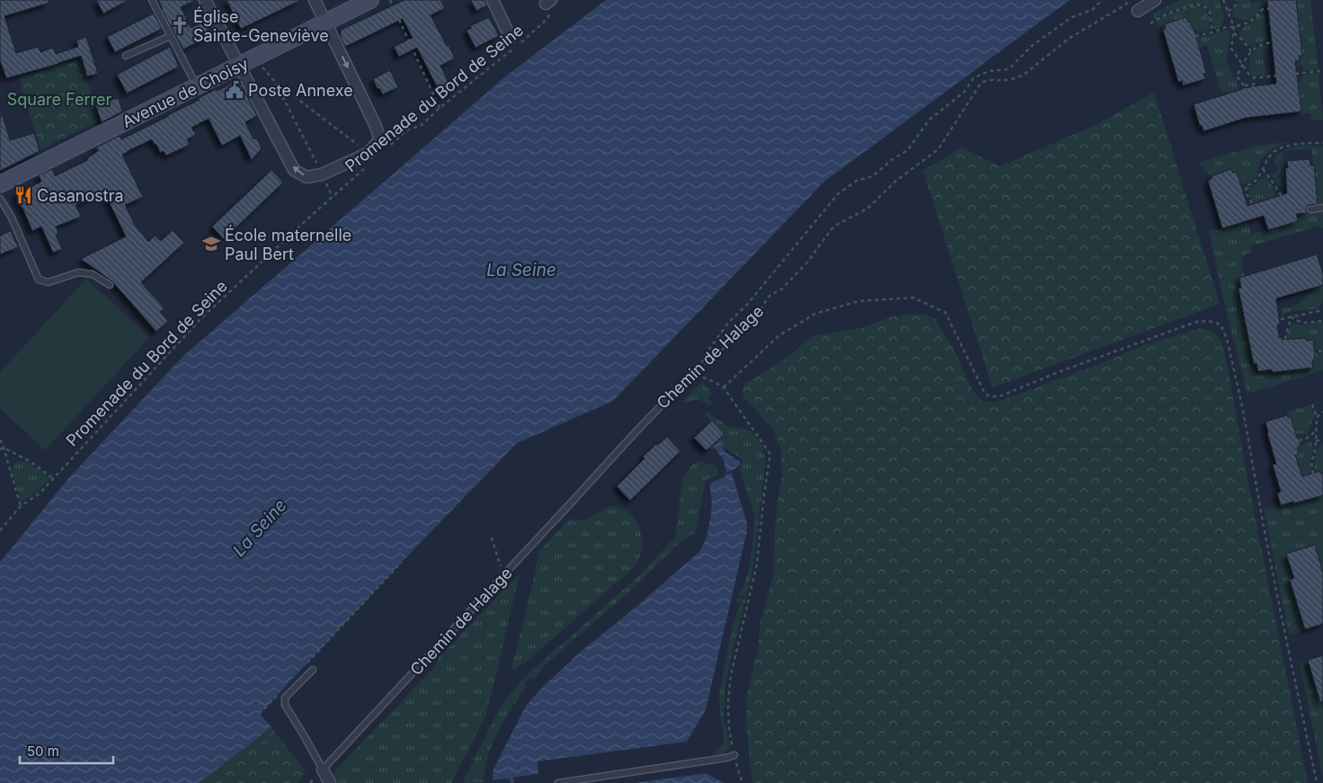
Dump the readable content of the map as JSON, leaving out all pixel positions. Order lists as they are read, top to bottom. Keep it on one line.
{"streets":{"main road":["Avenue de Choisy"],"lane":["Chemin de Halage"],"path":["Promenade du Bord de Seine"]},"water":["La Seine"],"parks":["Square Ferrer"],"places":{"church":["Église Sainte-Geneviève"],"public building":["Poste Annexe"],"restaurant":["Casanostra"],"school or university":["École maternelle Paul Bert"]},"scale_bar":"50 m"}
